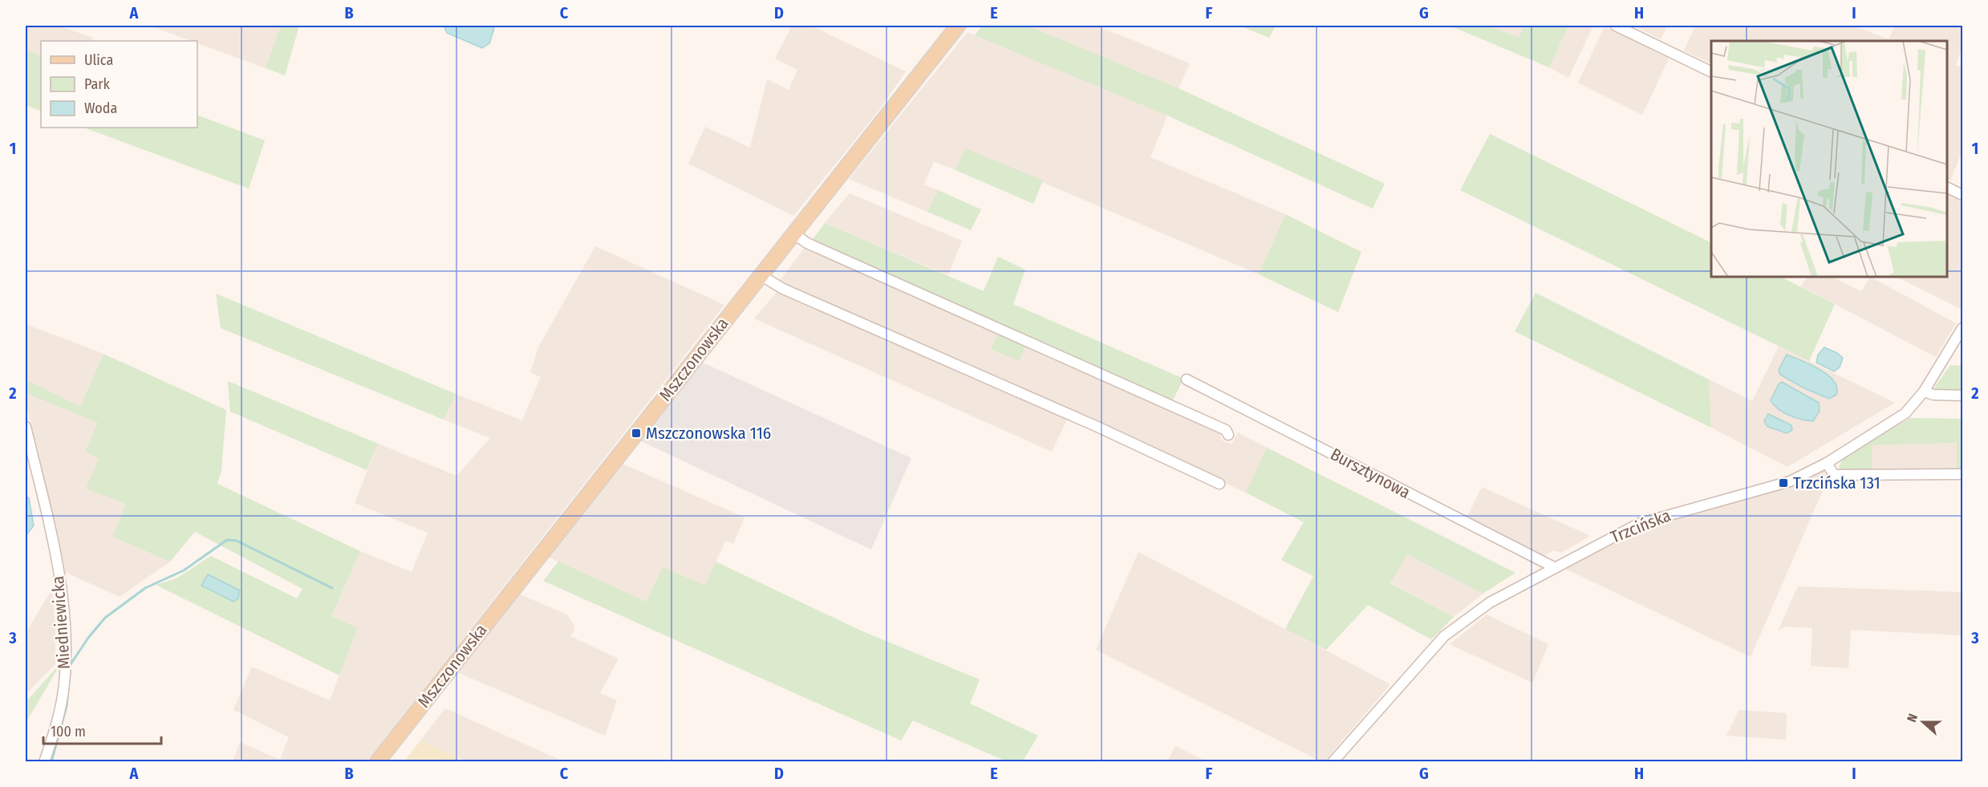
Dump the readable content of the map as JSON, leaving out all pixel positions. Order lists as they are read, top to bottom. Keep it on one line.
{"streets":{"main road":["Mszczonowska"],"street":["Bursztynowa","Trzcińska","Miedniewicka"]},"crossings":[["Bursztynowa","Trzcińska"]],"places":{"transit":["Mszczonowska 116","Trzcińska 131"]},"legend":["Ulica","Park","Woda"],"scale_bar":"100 m","north":"left","grid":{"columns":["A","B","C","D","E","F","G","H","I"],"rows":["1","2","3"]}}
